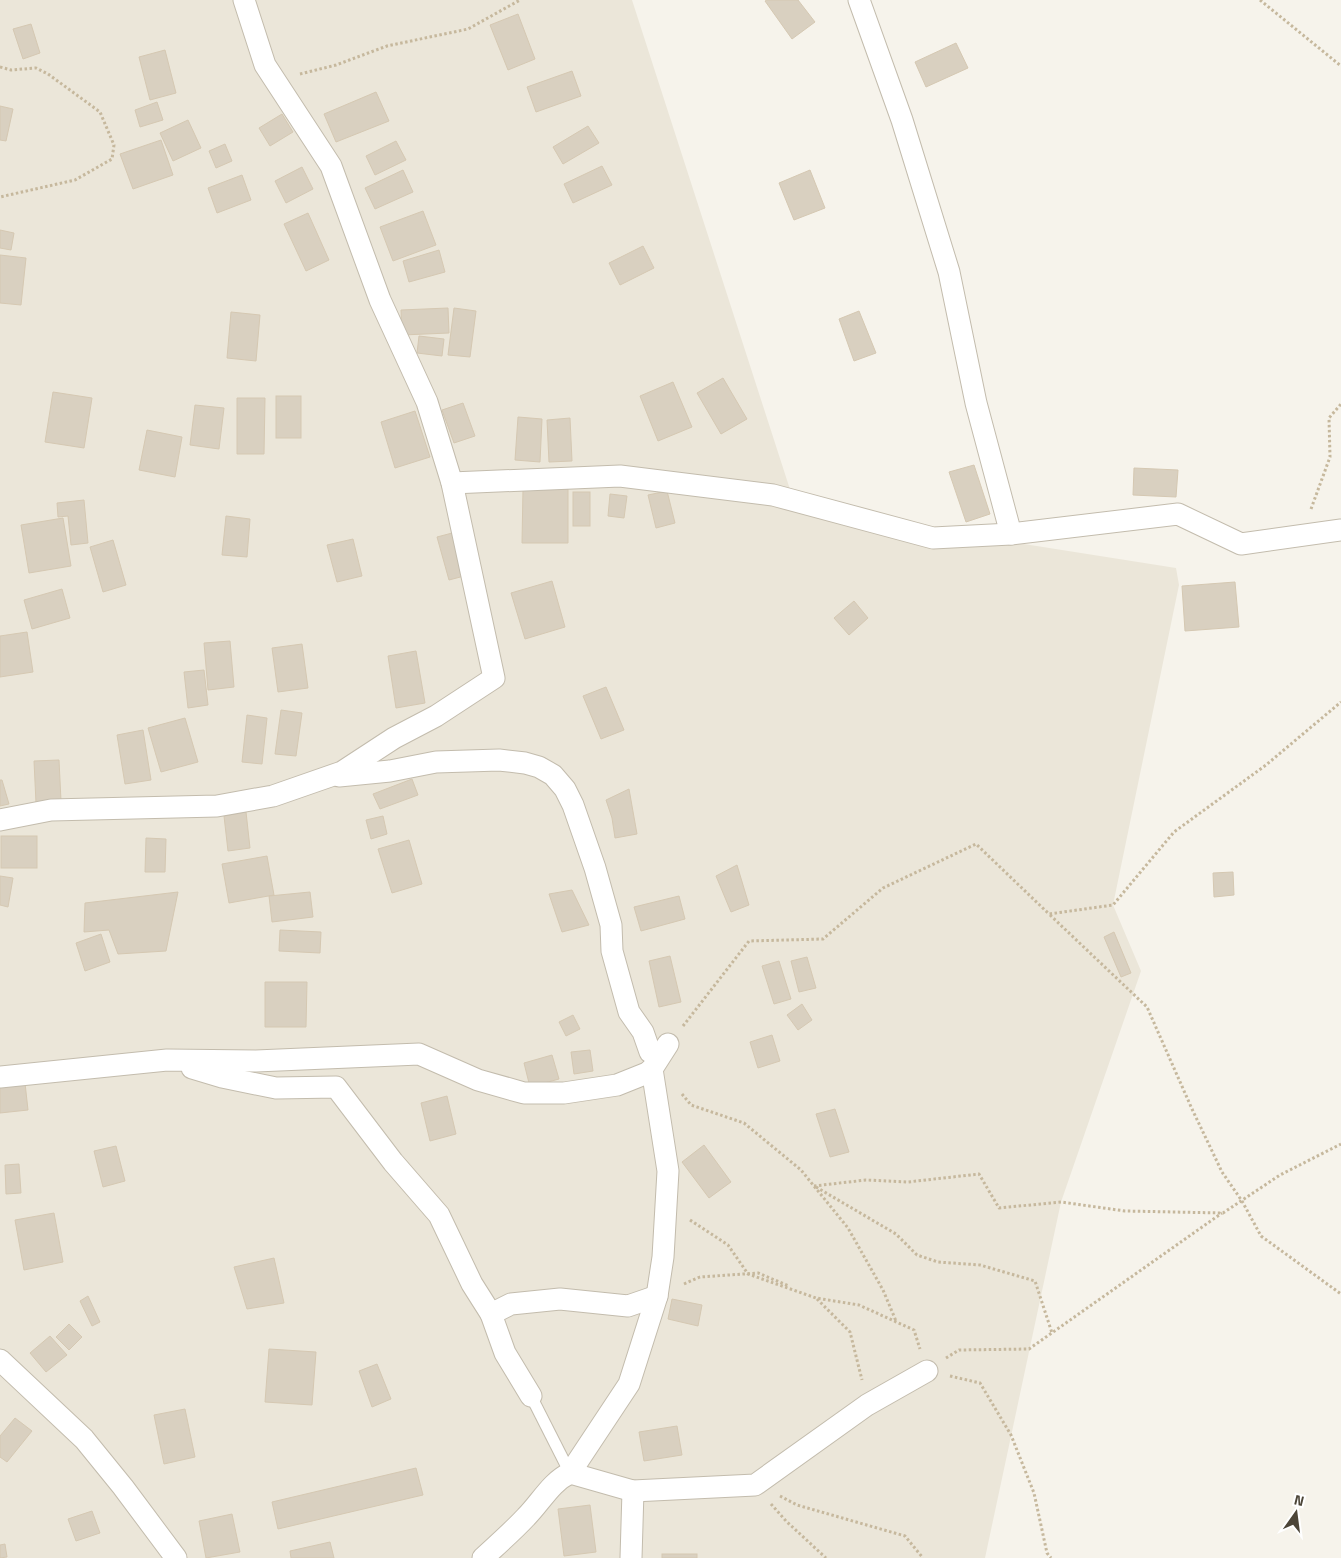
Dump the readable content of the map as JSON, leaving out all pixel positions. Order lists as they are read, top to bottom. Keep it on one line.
{"north":"top"}
